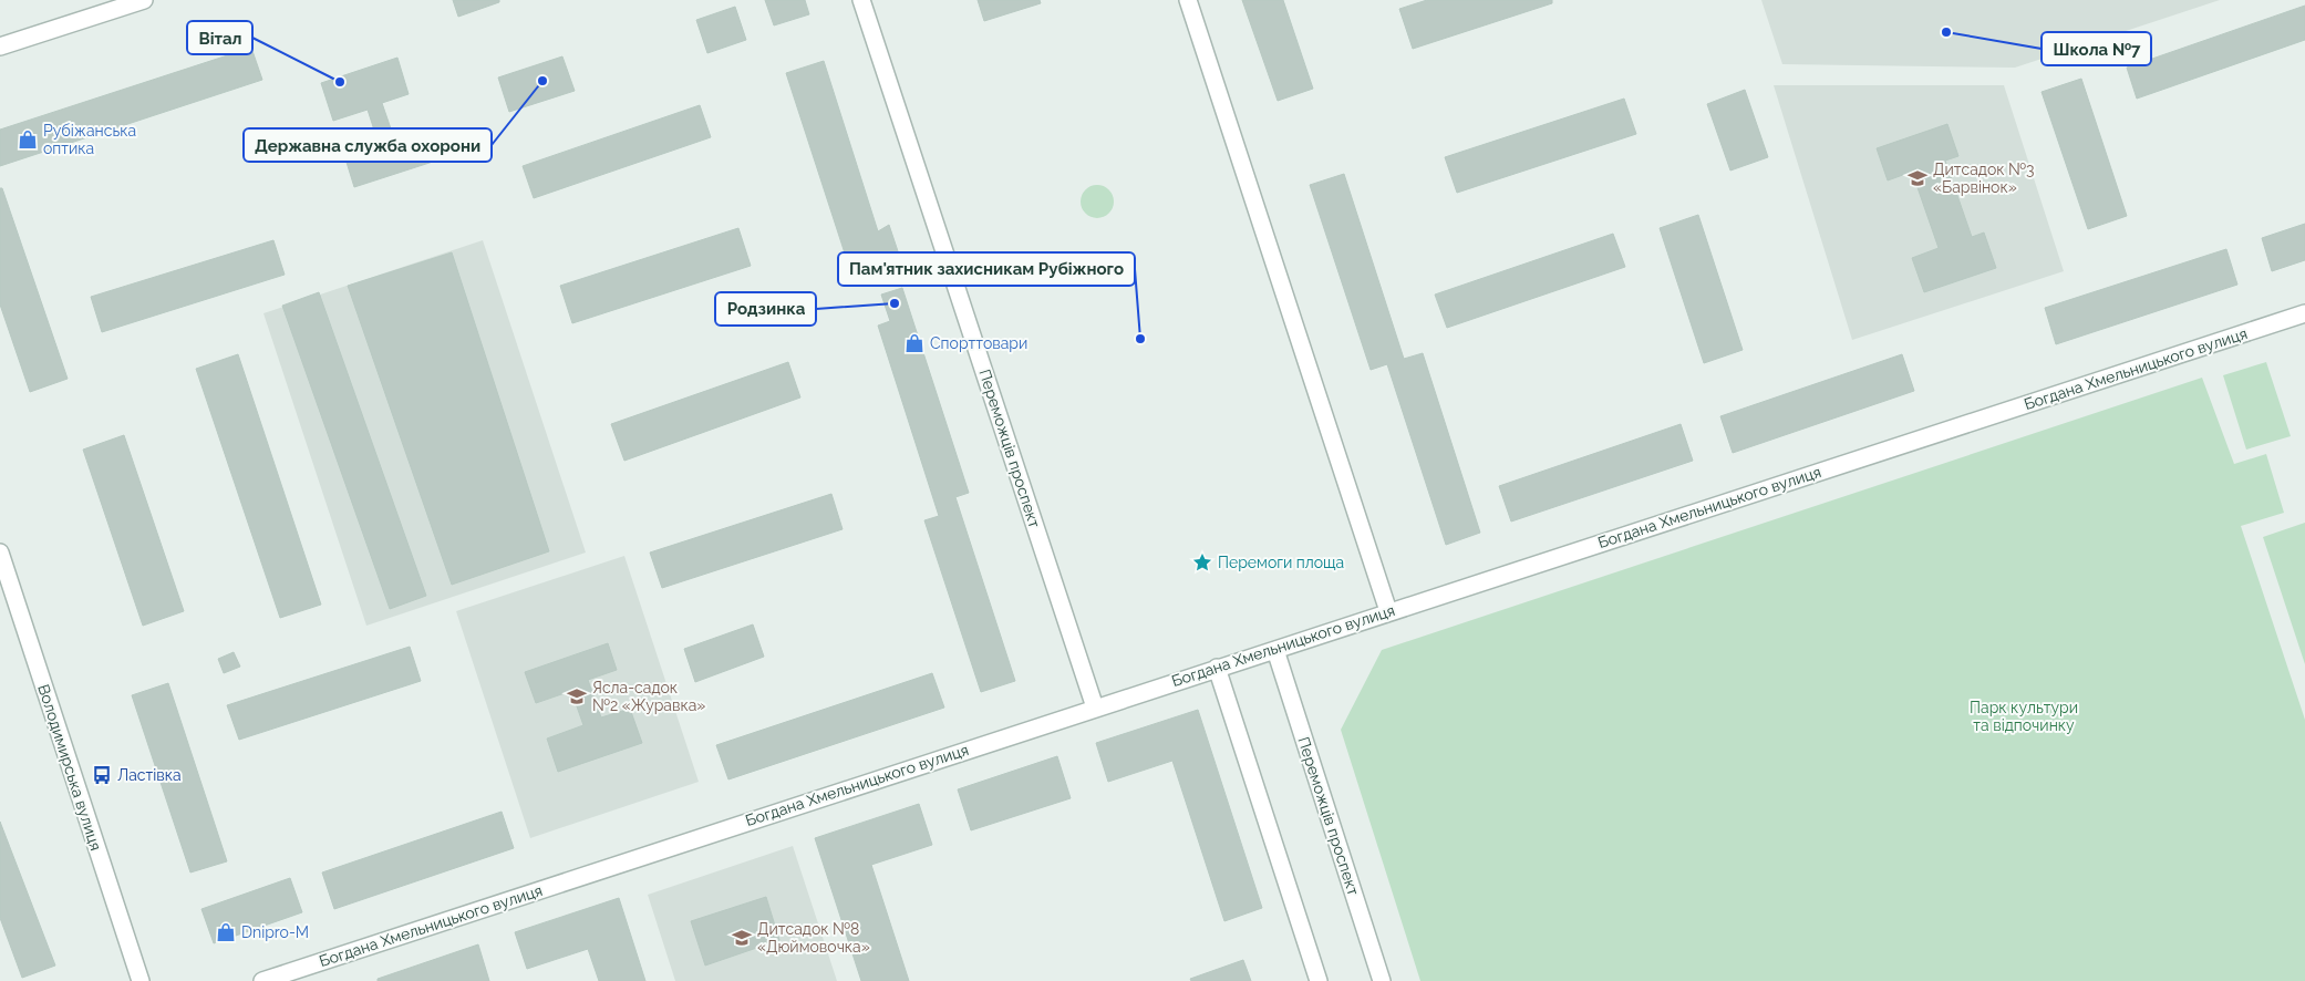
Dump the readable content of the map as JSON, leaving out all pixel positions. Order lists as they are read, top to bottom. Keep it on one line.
{"streets":{"street":["Богдана Хмельницького вулиця","Переможців проспект","Володимирська вулиця"]},"crossings":[["Богдана Хмельницького вулиця","Переможців проспект"]],"parks":["Парк культури та відпочинку"],"places":{"other":["Школа №7","Державна служба охорони","Вітал","Родзинка","Пам'ятник захисникам Рубіжного"],"shop":["Рубіжанська оптика","Спорттовари","Dnipro-M"],"school or university":["Дитсадок №3 «Барвінок»","Ясла-садок №2 «Журавка»","Дитсадок №8 «Дюймовочка»"],"place":["Перемоги площа"],"bus stop":["Ластівка"]}}
